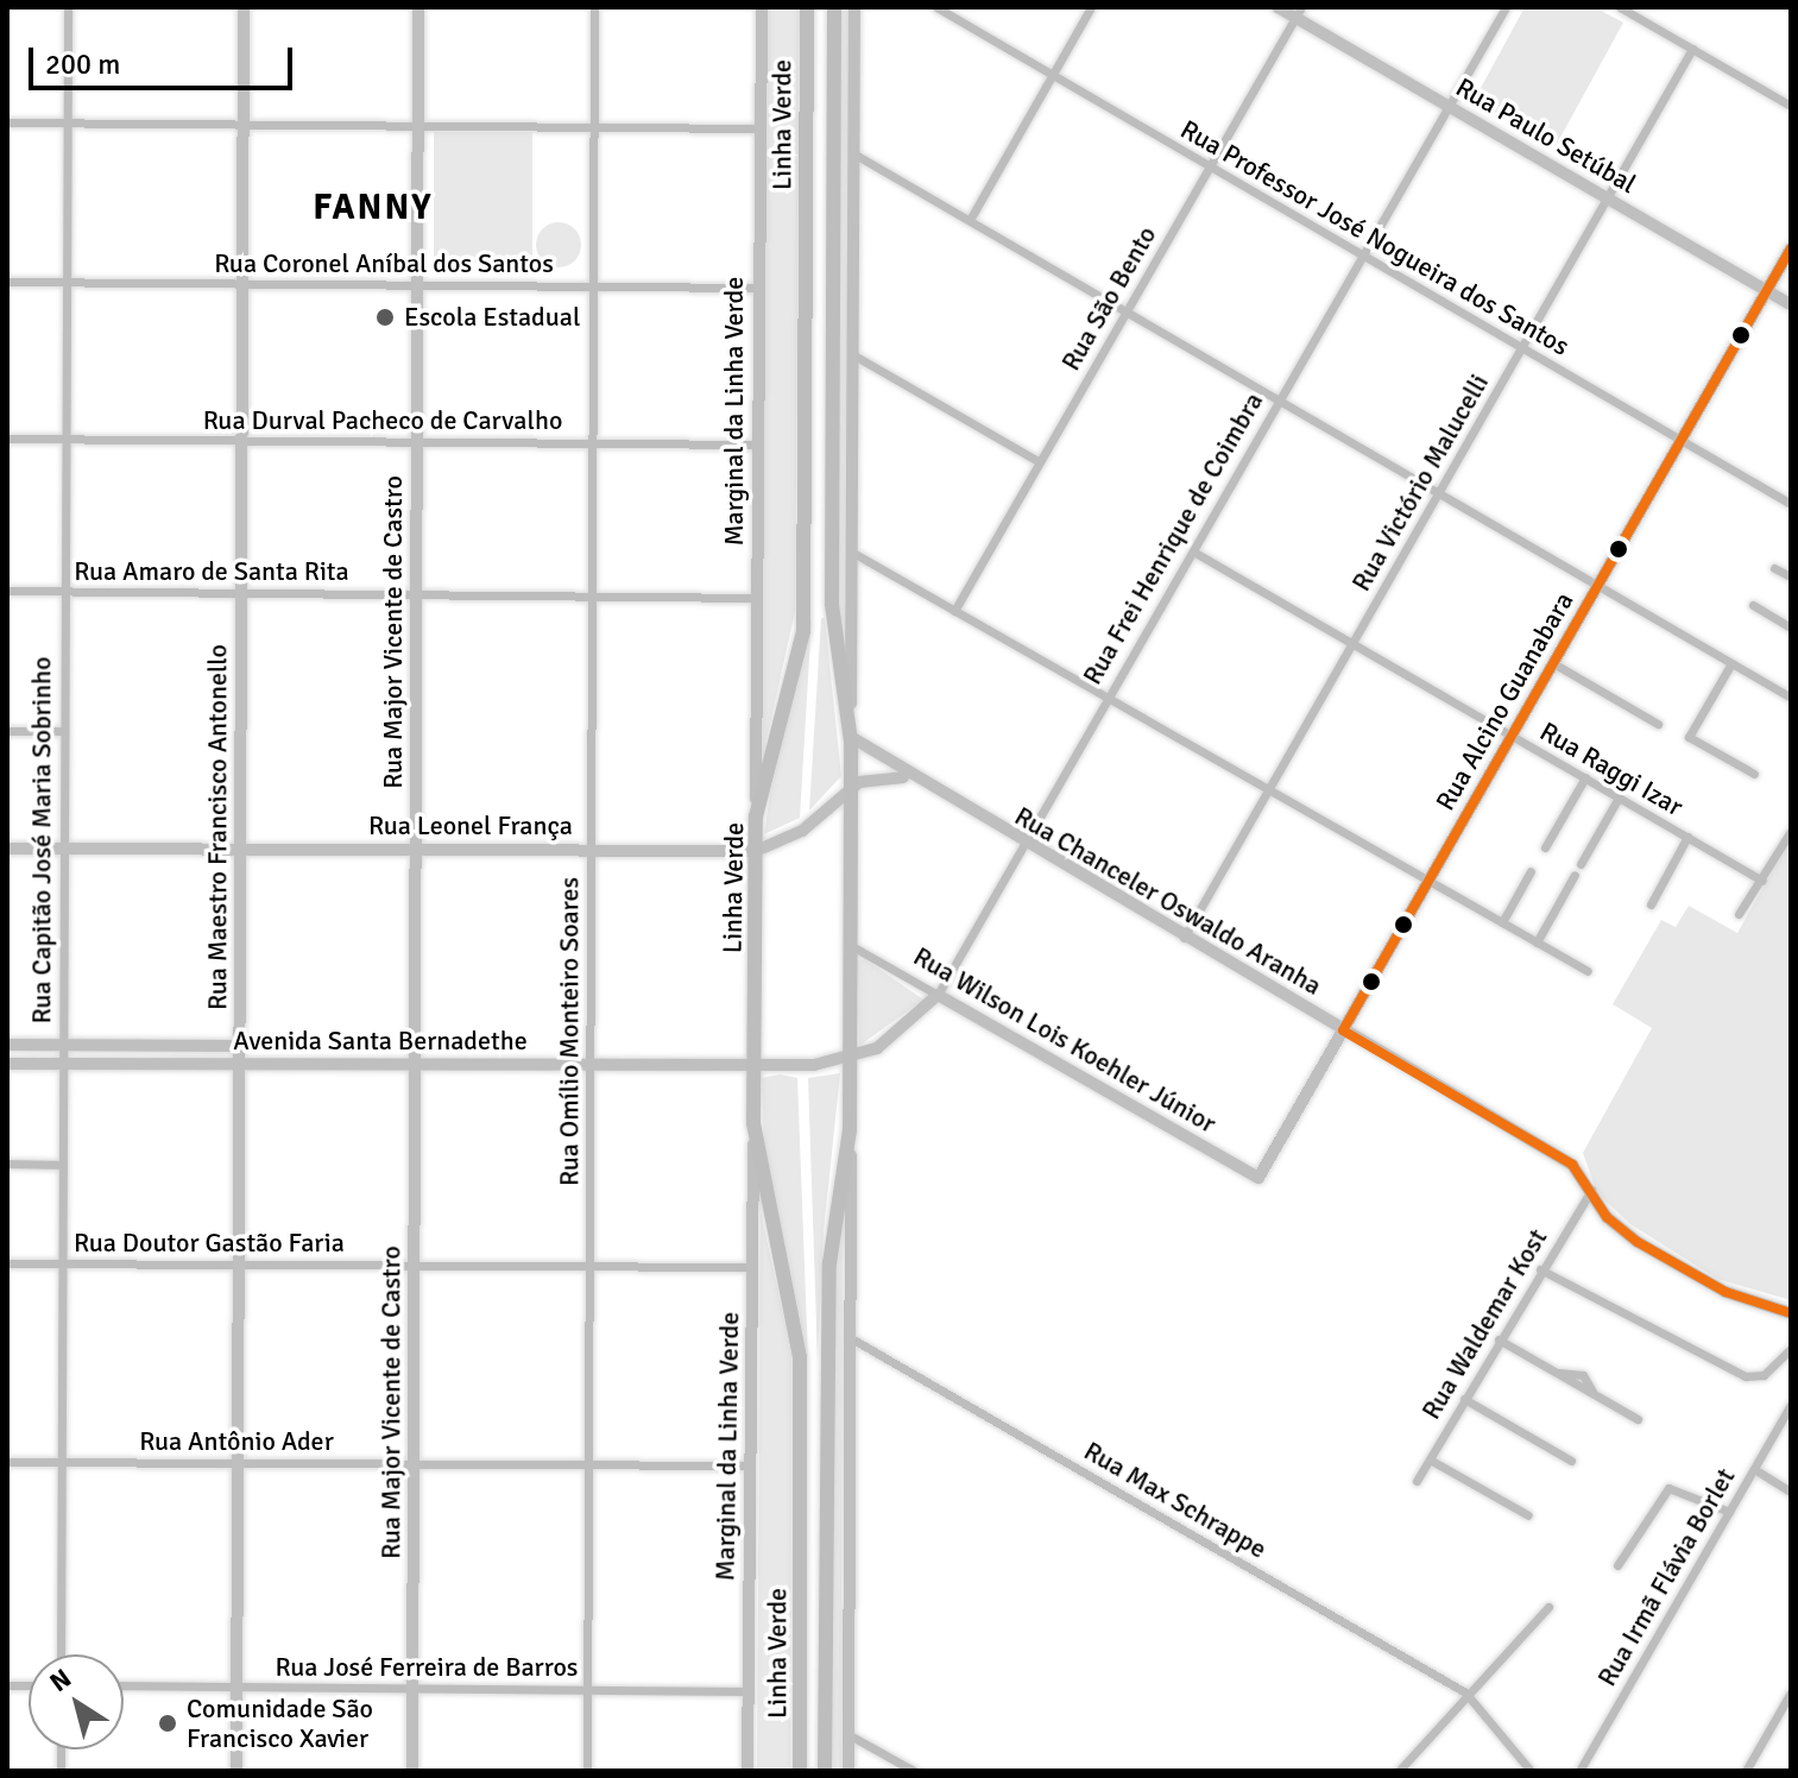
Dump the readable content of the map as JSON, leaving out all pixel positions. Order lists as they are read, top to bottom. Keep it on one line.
{"streets":{"highway":["Linha Verde"],"main road":["Rua Paulo Setúbal","Marginal da Linha Verde","Rua Frei Henrique de Coimbra","Rua Major Vicente de Castro","Rua Alcino Guanabara","Rua Leonel França","Rua Maestro Francisco Antonello","Rua Chanceler Oswaldo Aranha","Rua Wilson Lois Koehler Júnior","Avenida Santa Bernadethe"],"street":["Rua Professor José Nogueira dos Santos","Rua Coronel Aníbal dos Santos","Rua São Bento","Rua Durval Pacheco de Carvalho","Rua Victório Malucelli","Rua Amaro de Santa Rita","Rua Raggi Izar","Rua Capitão José Maria Sobrinho","Rua Omílio Monteiro Soares","Rua Doutor Gastão Faria","Rua Waldemar Kost","Rua Antônio Ader","Rua Max Schrappe","Rua Irmã Flávia Borlet","Rua José Ferreira de Barros"]},"crossings":[["Linha Verde","Marginal da Linha Verde"],["Linha Verde","Rua Frei Henrique de Coimbra"],["Linha Verde","Rua Leonel França"],["Linha Verde","Rua Chanceler Oswaldo Aranha"],["Linha Verde","Rua Wilson Lois Koehler Júnior"],["Linha Verde","Avenida Santa Bernadethe"],["Rua Paulo Setúbal","Rua São Bento"],["Rua Paulo Setúbal","Rua Victório Malucelli"],["Rua Paulo Setúbal","Rua Frei Henrique de Coimbra"],["Rua Paulo Setúbal","Rua Alcino Guanabara"],["Rua Professor José Nogueira dos Santos","Rua São Bento"],["Rua Professor José Nogueira dos Santos","Rua Victório Malucelli"],["Rua Professor José Nogueira dos Santos","Rua Frei Henrique de Coimbra"],["Rua Professor José Nogueira dos Santos","Rua Alcino Guanabara"],["Rua Coronel Aníbal dos Santos","Marginal da Linha Verde"],["Rua Coronel Aníbal dos Santos","Rua Major Vicente de Castro"],["Rua Coronel Aníbal dos Santos","Rua Maestro Francisco Antonello"],["Rua Coronel Aníbal dos Santos","Rua Capitão José Maria Sobrinho"],["Rua Coronel Aníbal dos Santos","Rua Omílio Monteiro Soares"],["Marginal da Linha Verde","Rua Durval Pacheco de Carvalho"],["Marginal da Linha Verde","Rua Amaro de Santa Rita"],["Marginal da Linha Verde","Rua Doutor Gastão Faria"],["Marginal da Linha Verde","Rua Antônio Ader"],["Marginal da Linha Verde","Rua José Ferreira de Barros"],["Rua Durval Pacheco de Carvalho","Rua Major Vicente de Castro"],["Rua Durval Pacheco de Carvalho","Rua Maestro Francisco Antonello"],["Rua Durval Pacheco de Carvalho","Rua Capitão José Maria Sobrinho"],["Rua Durval Pacheco de Carvalho","Rua Omílio Monteiro Soares"],["Rua Victório Malucelli","Rua Raggi Izar"],["Rua Victório Malucelli","Rua Chanceler Oswaldo Aranha"],["Rua Frei Henrique de Coimbra","Rua Raggi Izar"],["Rua Frei Henrique de Coimbra","Rua Chanceler Oswaldo Aranha"],["Rua Frei Henrique de Coimbra","Rua Wilson Lois Koehler Júnior"],["Rua Frei Henrique de Coimbra","Avenida Santa Bernadethe"],["Rua Amaro de Santa Rita","Rua Major Vicente de Castro"],["Rua Amaro de Santa Rita","Rua Maestro Francisco Antonello"],["Rua Amaro de Santa Rita","Rua Capitão José Maria Sobrinho"],["Rua Amaro de Santa Rita","Rua Omílio Monteiro Soares"],["Rua Major Vicente de Castro","Rua Leonel França"],["Rua Major Vicente de Castro","Avenida Santa Bernadethe"],["Rua Major Vicente de Castro","Rua Doutor Gastão Faria"],["Rua Major Vicente de Castro","Rua Antônio Ader"],["Rua Major Vicente de Castro","Rua José Ferreira de Barros"],["Rua Alcino Guanabara","Rua Raggi Izar"],["Rua Alcino Guanabara","Rua Chanceler Oswaldo Aranha"],["Rua Alcino Guanabara","Rua Wilson Lois Koehler Júnior"],["Rua Leonel França","Rua Maestro Francisco Antonello"],["Rua Leonel França","Rua Capitão José Maria Sobrinho"],["Rua Leonel França","Rua Chanceler Oswaldo Aranha"],["Rua Leonel França","Rua Omílio Monteiro Soares"],["Rua Maestro Francisco Antonello","Avenida Santa Bernadethe"],["Rua Maestro Francisco Antonello","Rua Doutor Gastão Faria"],["Rua Maestro Francisco Antonello","Rua Antônio Ader"],["Rua Maestro Francisco Antonello","Rua José Ferreira de Barros"],["Rua Capitão José Maria Sobrinho","Avenida Santa Bernadethe"],["Rua Capitão José Maria Sobrinho","Rua Doutor Gastão Faria"],["Rua Capitão José Maria Sobrinho","Rua Antônio Ader"],["Rua Chanceler Oswaldo Aranha","Rua Waldemar Kost"],["Rua Omílio Monteiro Soares","Avenida Santa Bernadethe"],["Rua Omílio Monteiro Soares","Rua Doutor Gastão Faria"],["Rua Omílio Monteiro Soares","Rua Antônio Ader"],["Rua Omílio Monteiro Soares","Rua José Ferreira de Barros"]],"districts":["FANNY"],"places":["Escola Estadual","Comunidade São Francisco Xavier"],"scale_bar":"200 m","north":"top left"}
